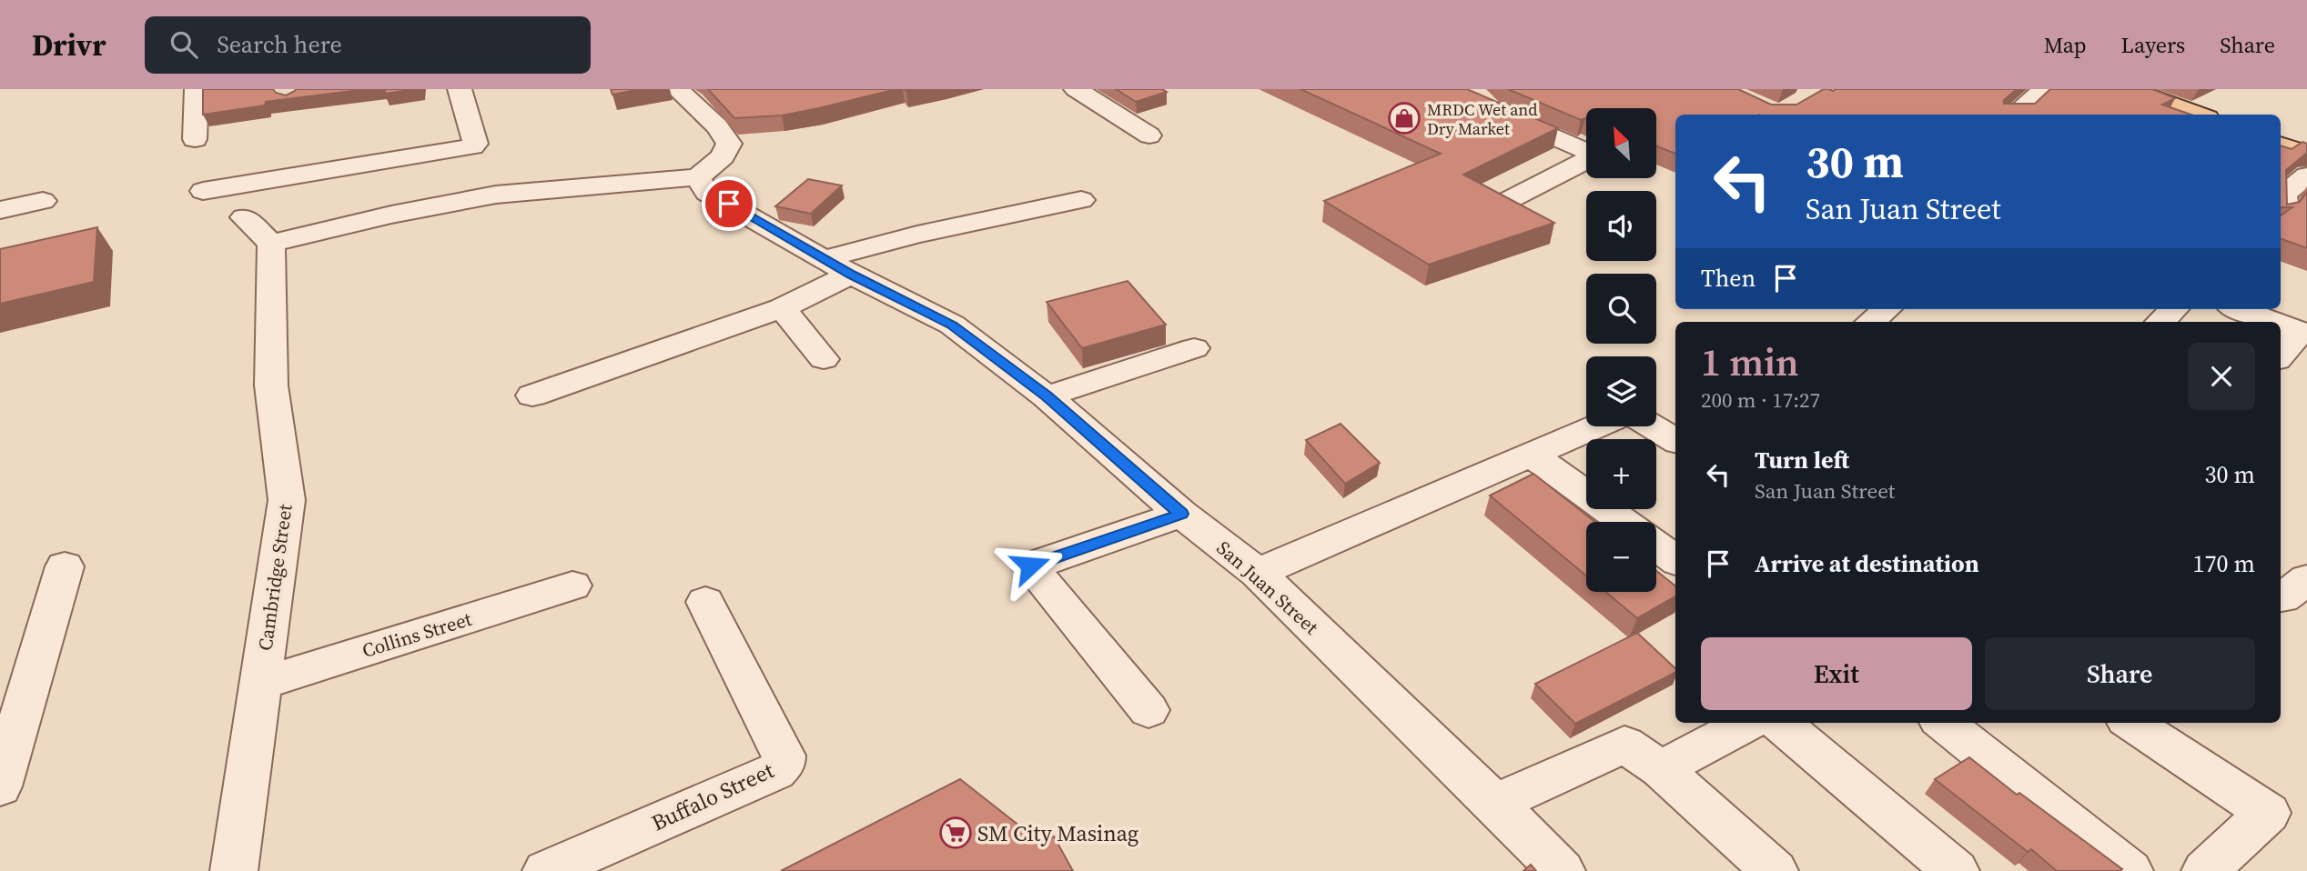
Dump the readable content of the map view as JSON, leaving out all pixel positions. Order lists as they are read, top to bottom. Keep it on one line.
{"streets":{"street":["Cambridge Street","San Juan Street","Collins Street","Buffalo Street"]},"crossings":[["Cambridge Street","Collins Street"]],"places":{"shop":["MRDC Wet and Dry Market"],"supermarket":["SM City Masinag"]},"north":"top left","page":{"header":"Drivr","search":"Search here","nav":["Map","Layers","Share"],"map_buttons":["+","−"],"turn":["30 m","San Juan Street"],"then":"Then","heading":["1 min","200 m · 17:27"],"list":[{"name":"Turn left","note":"San Juan Street","value":"30 m"},{"name":"Arrive at destination","value":"170 m"}],"buttons":["Exit","Share"]}}
